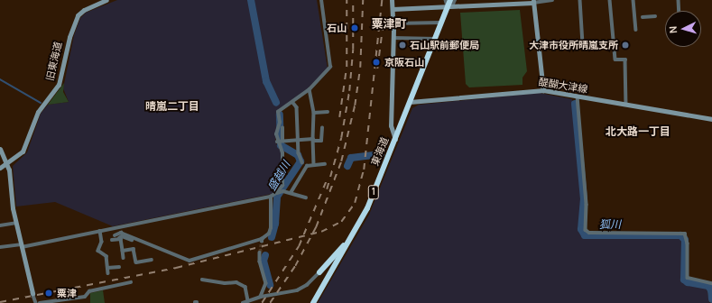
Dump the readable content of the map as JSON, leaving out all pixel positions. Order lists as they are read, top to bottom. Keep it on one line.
{"streets":{"highway":["東海道","1"],"street":["旧東海道","醍醐大津線"]},"crossings":[["醍醐大津線","東海道"]],"districts":["粟津町","晴嵐二丁目","北大路一丁目"],"water":["盛越川","狐川"],"places":["石山","石山駅前郵便局","大津市役所晴嵐支所","京阪石山","粟津"],"north":"left"}
